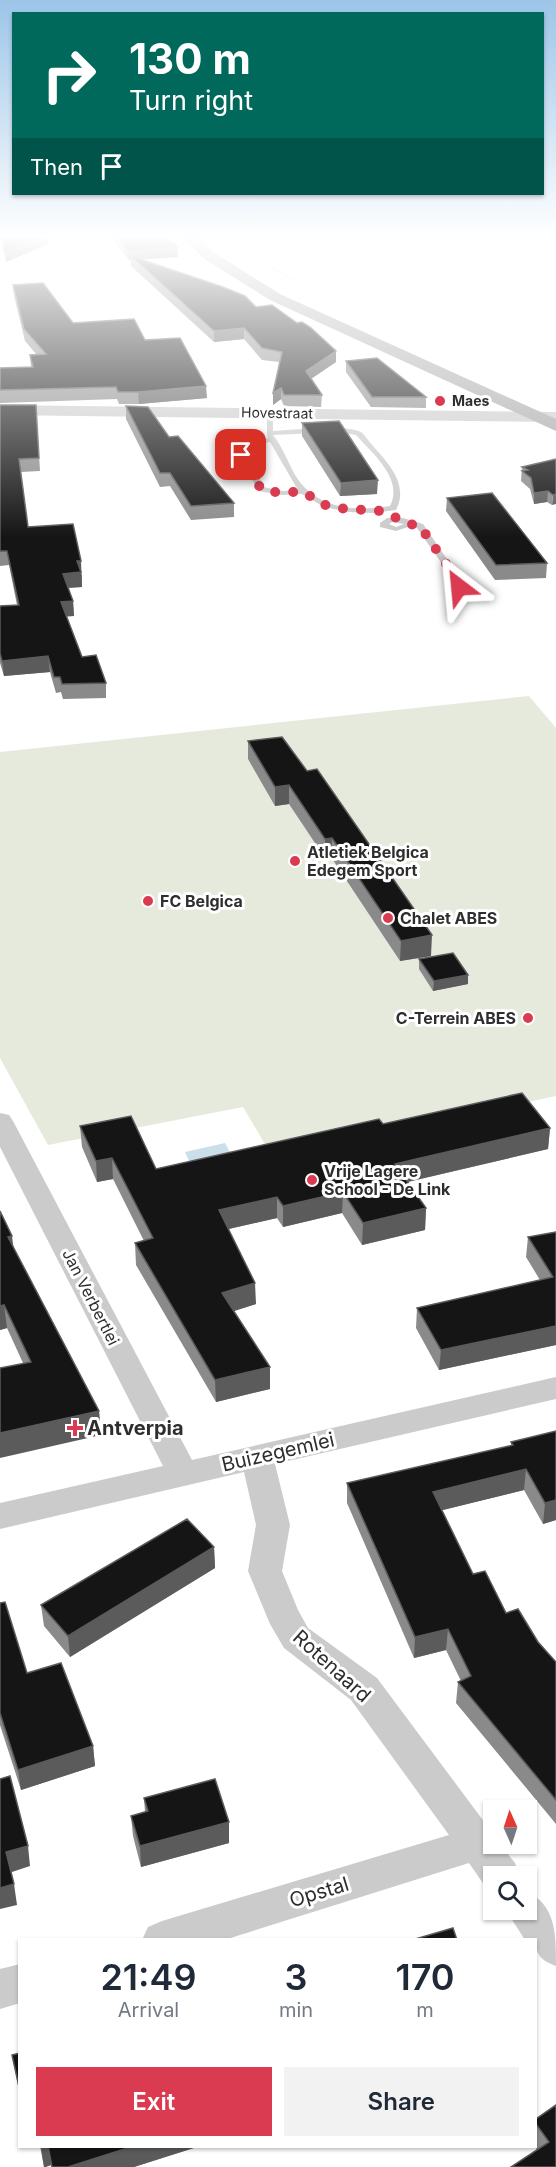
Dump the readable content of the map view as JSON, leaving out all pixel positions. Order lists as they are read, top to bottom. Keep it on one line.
{"streets":{"street":["Hovestraat","Jan Verbertlei","Buizegemlei","Rotenaard","Opstal"]},"crossings":[["Jan Verbertlei","Buizegemlei"],["Buizegemlei","Rotenaard"],["Rotenaard","Opstal"]],"places":{"other":["Maes","Atletiek Belgica Edegem Sport","FC Belgica","Chalet ABES","C-Terrein ABES","Vrije Lagere School - De Link"],"health":["Antverpia"]},"north":"top","page":{"turn":["130 m","Turn right"],"then":"Then","eta":["21:49","Arrival","3","min","170","m"],"buttons":["Exit","Share"]}}
